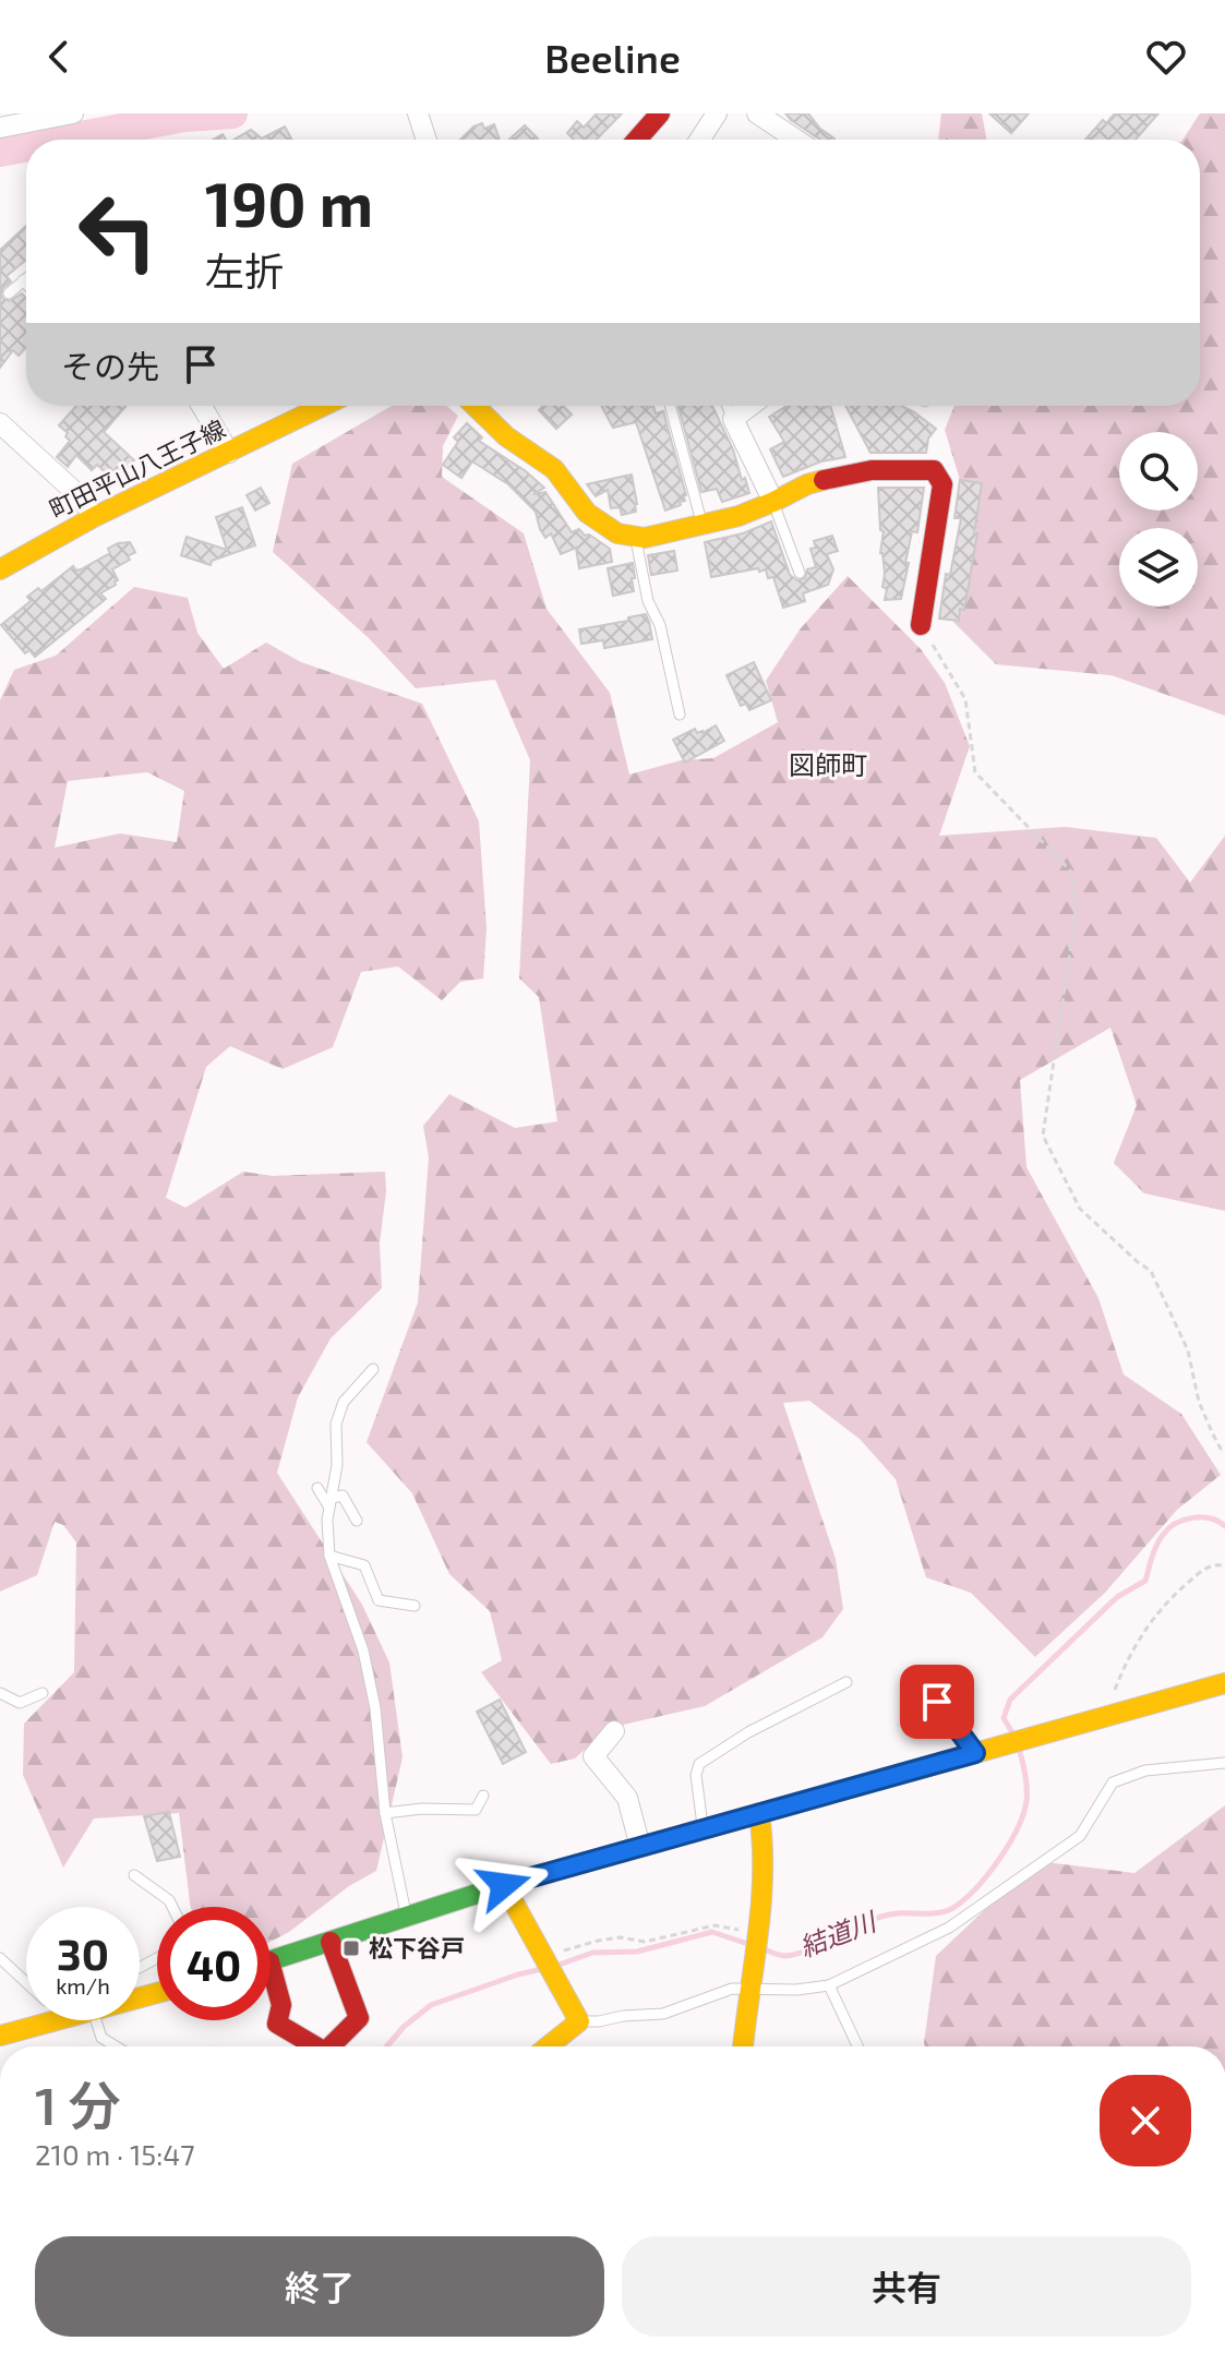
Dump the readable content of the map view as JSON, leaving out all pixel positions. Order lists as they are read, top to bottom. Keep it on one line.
{"streets":{"street":["町田平山八王子線"]},"districts":["図師町"],"water":["結道川"],"places":{"transit":["松下谷戸"]},"page":{"header":"Beeline","turn":["190 m","左折"],"then":"その先","speed":"30 km/h","limit":"40","heading":["1 分","210 m · 15:47"],"buttons":["終了","共有"]}}
